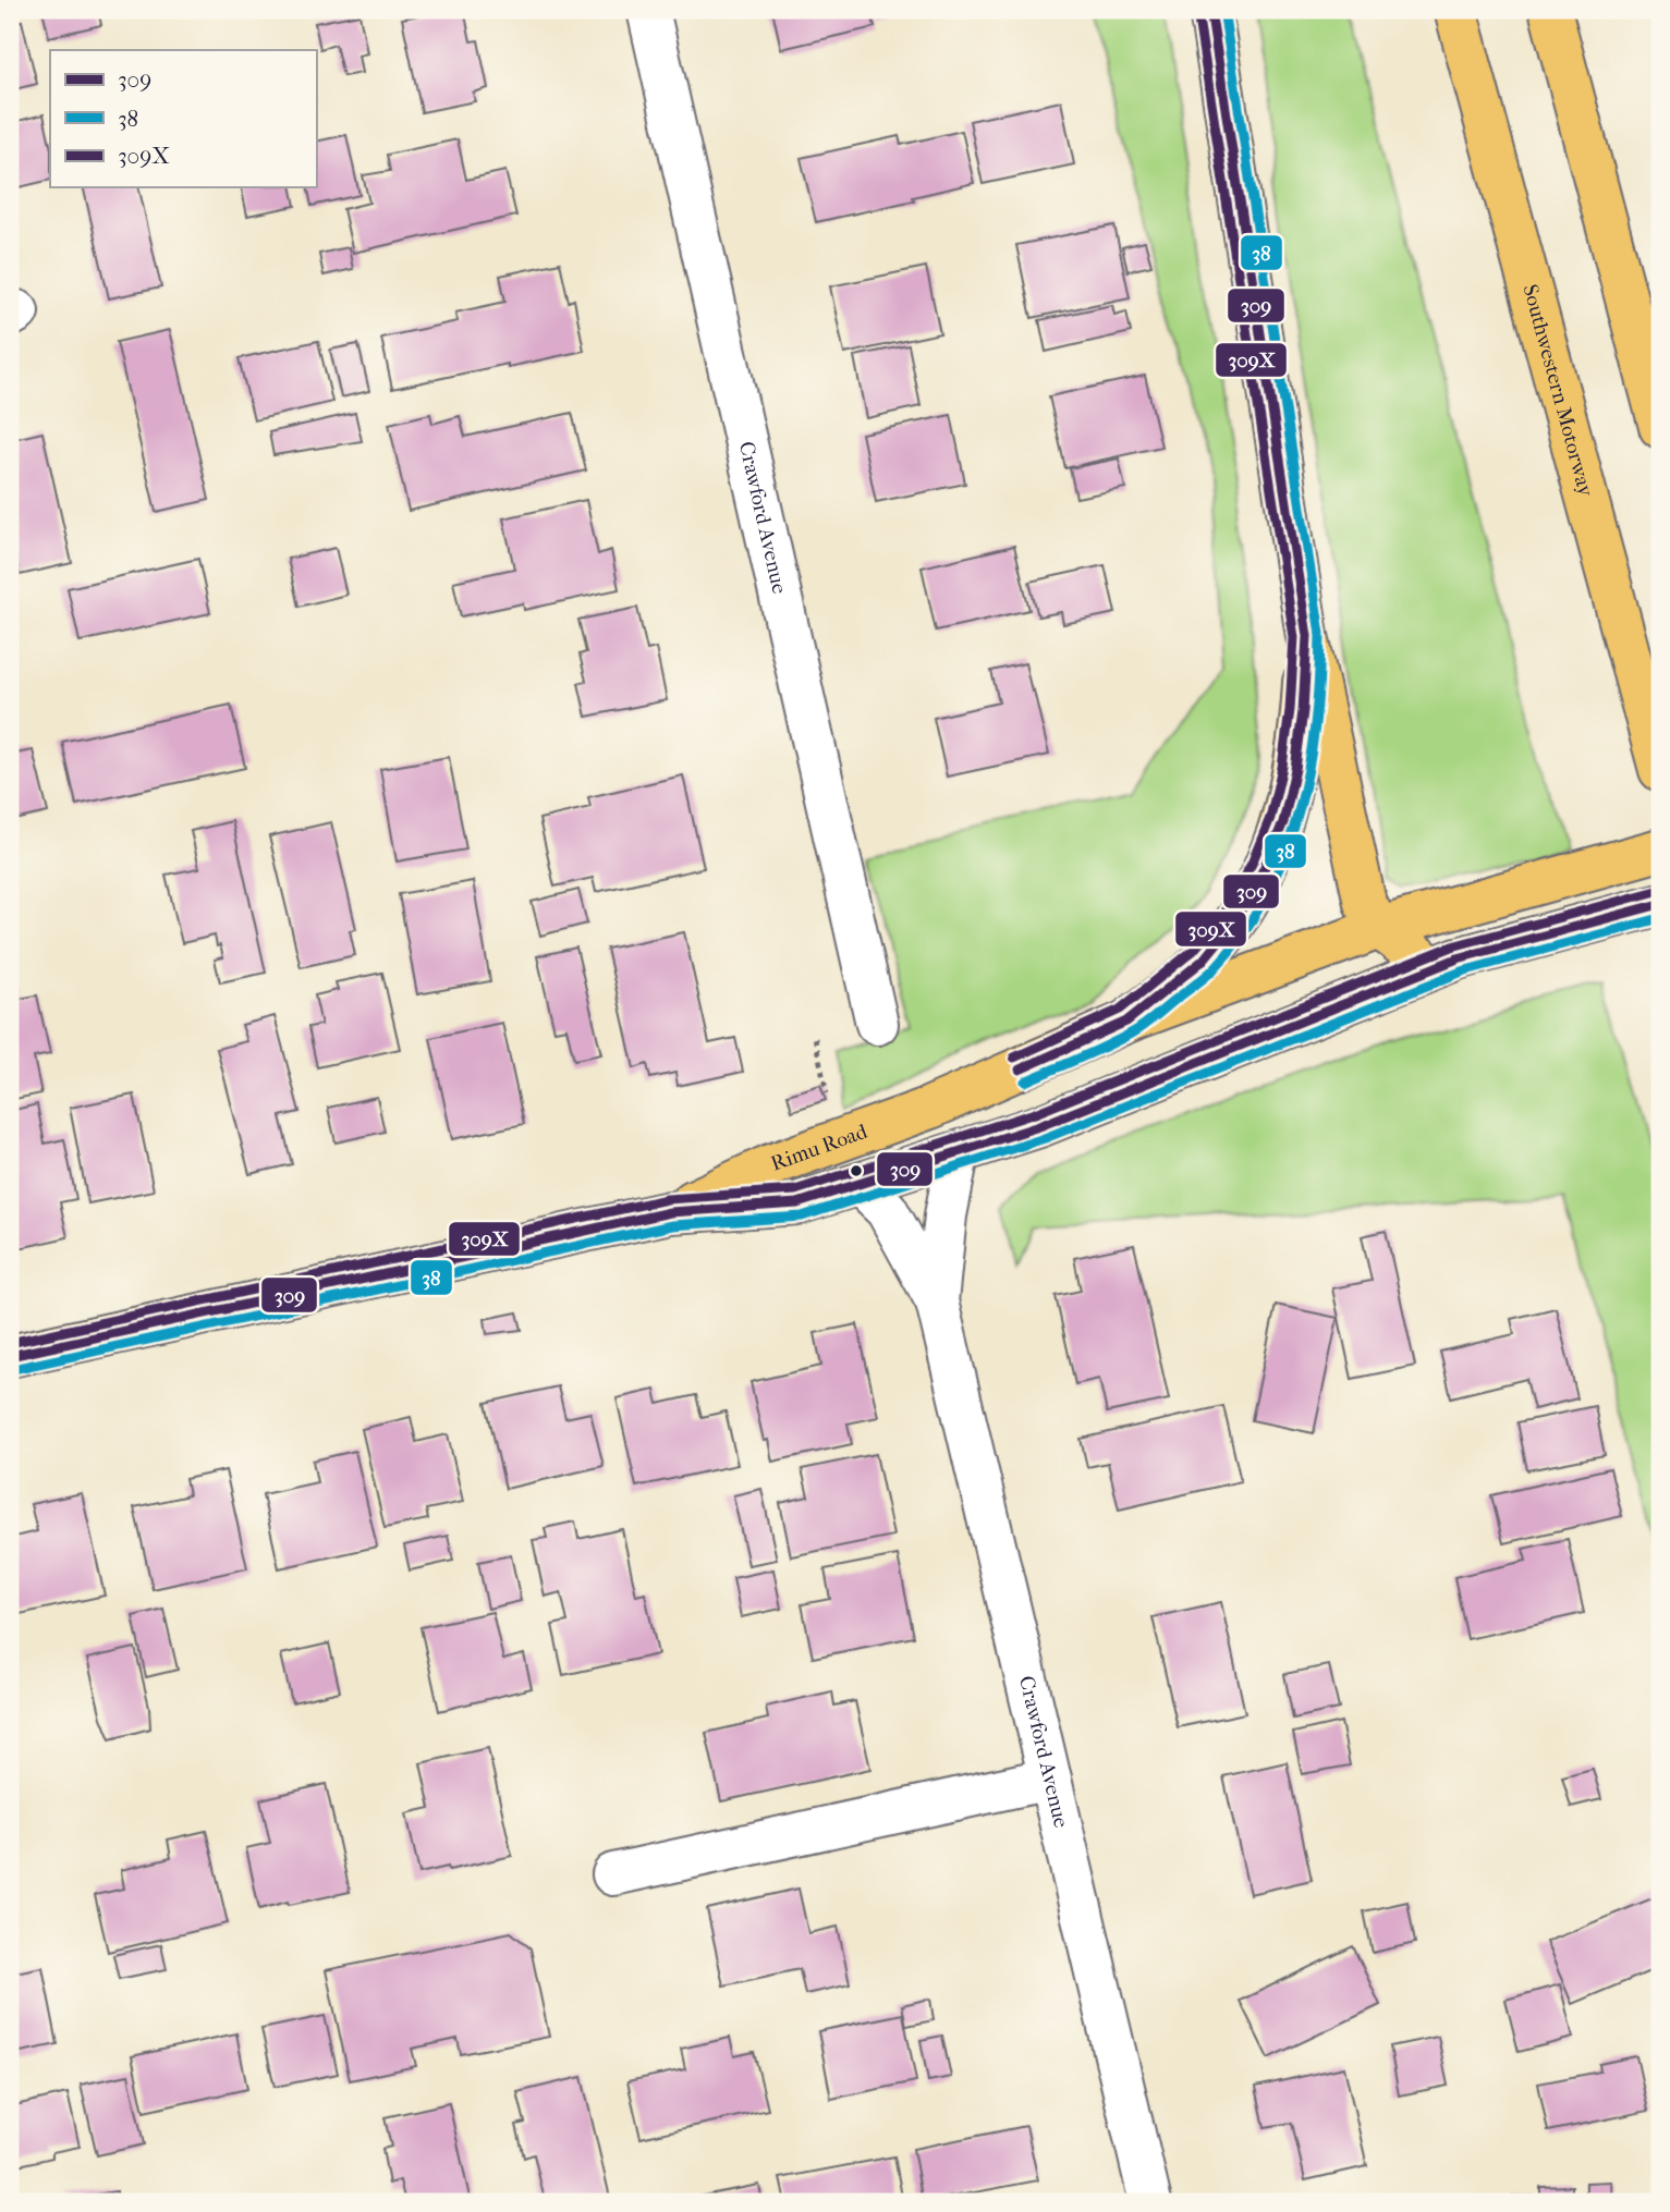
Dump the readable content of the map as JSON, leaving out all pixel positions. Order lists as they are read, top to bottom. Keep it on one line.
{"streets":{"main road":["Southwestern Motorway","Rimu Road"],"street":["Crawford Avenue"]},"crossings":[["Crawford Avenue","Rimu Road"]],"lines":["transit line 309","transit line 38","transit line 309X"],"legend":["309","38","309X"]}
